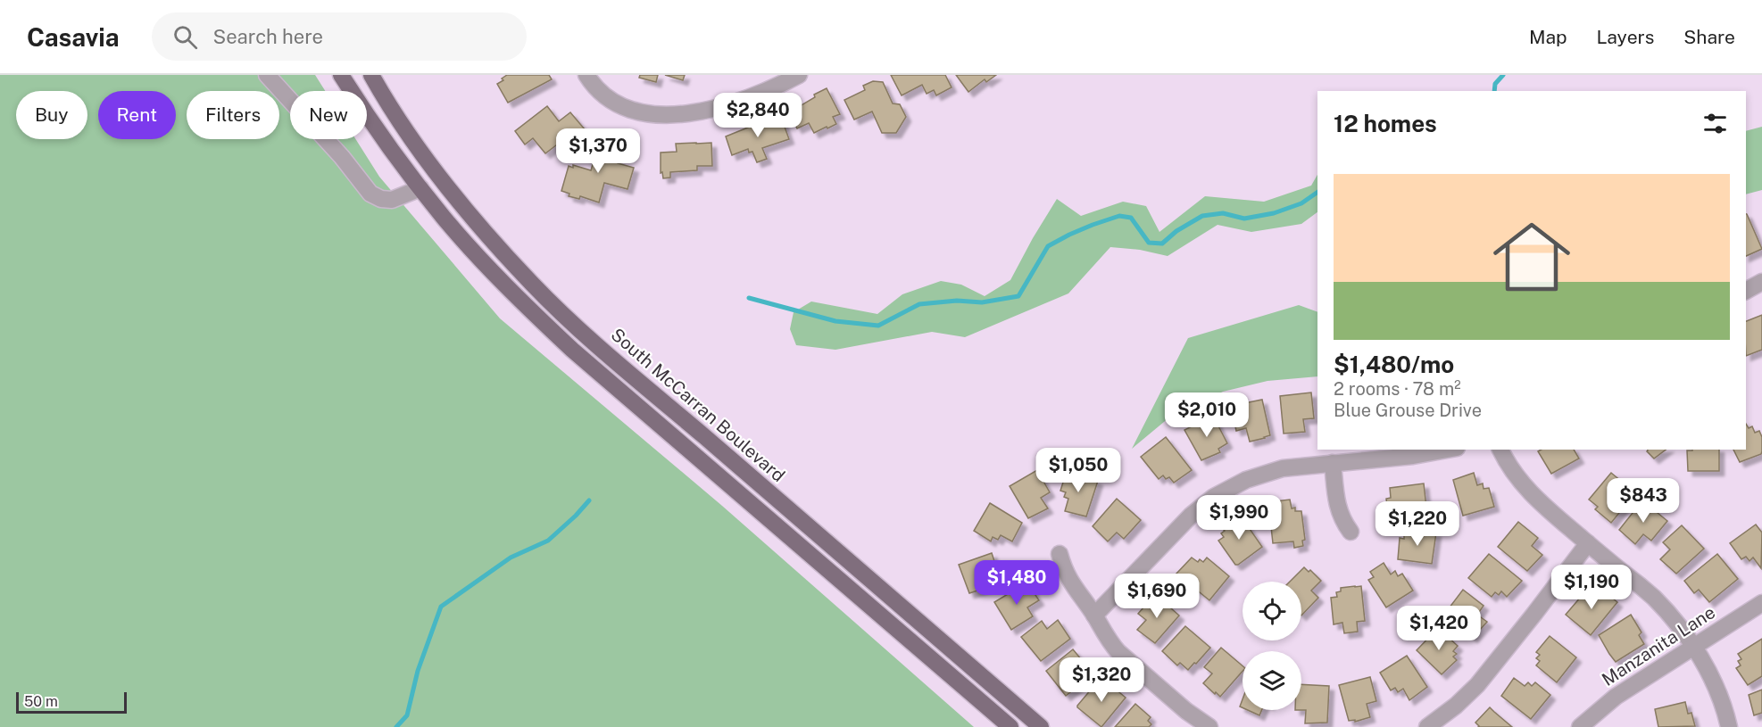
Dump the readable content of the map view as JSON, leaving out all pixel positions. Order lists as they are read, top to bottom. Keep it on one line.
{"streets":{"main road":["South McCarran Boulevard"],"street":["Manzanita Lane"]},"scale_bar":"50 m","page":{"header":"Casavia","search":"Search here","nav":["Map","Layers","Share"],"chip":["Buy","Rent","Filters","New"],"heading":"12 homes","price":["$2,840","$1,370","$2,010","$1,050","$843","$1,990","$1,220","$1,480","$1,190","$1,690","$1,420","$1,320"],"list":[{"name":"$1,480/mo","note":"2 rooms · 78 m² · Blue Grouse Drive"}],"scale":"50 m"}}
